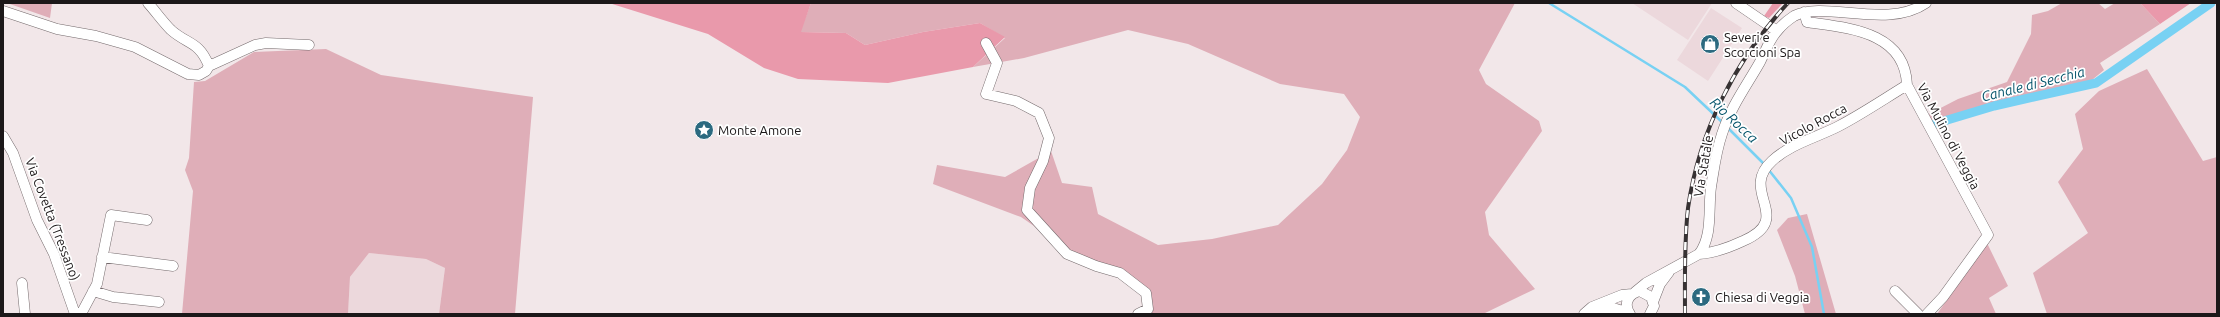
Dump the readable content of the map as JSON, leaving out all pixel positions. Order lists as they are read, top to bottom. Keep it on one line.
{"streets":{"street":["Vicolo Rocca","Via Mulino di Veggia","Via Statale","Via Covetta (Tressano)"]},"crossings":[["Vicolo Rocca","Via Mulino di Veggia"],["Vicolo Rocca","Via Statale"],["Via Mulino di Veggia","Via Statale"]],"water":["Canale di Secchia","Rio Rocca"],"places":{"shop":["Severi e Scorcioni Spa"],"place":["Monte Amone"],"church":["Chiesa di Veggia"]}}
